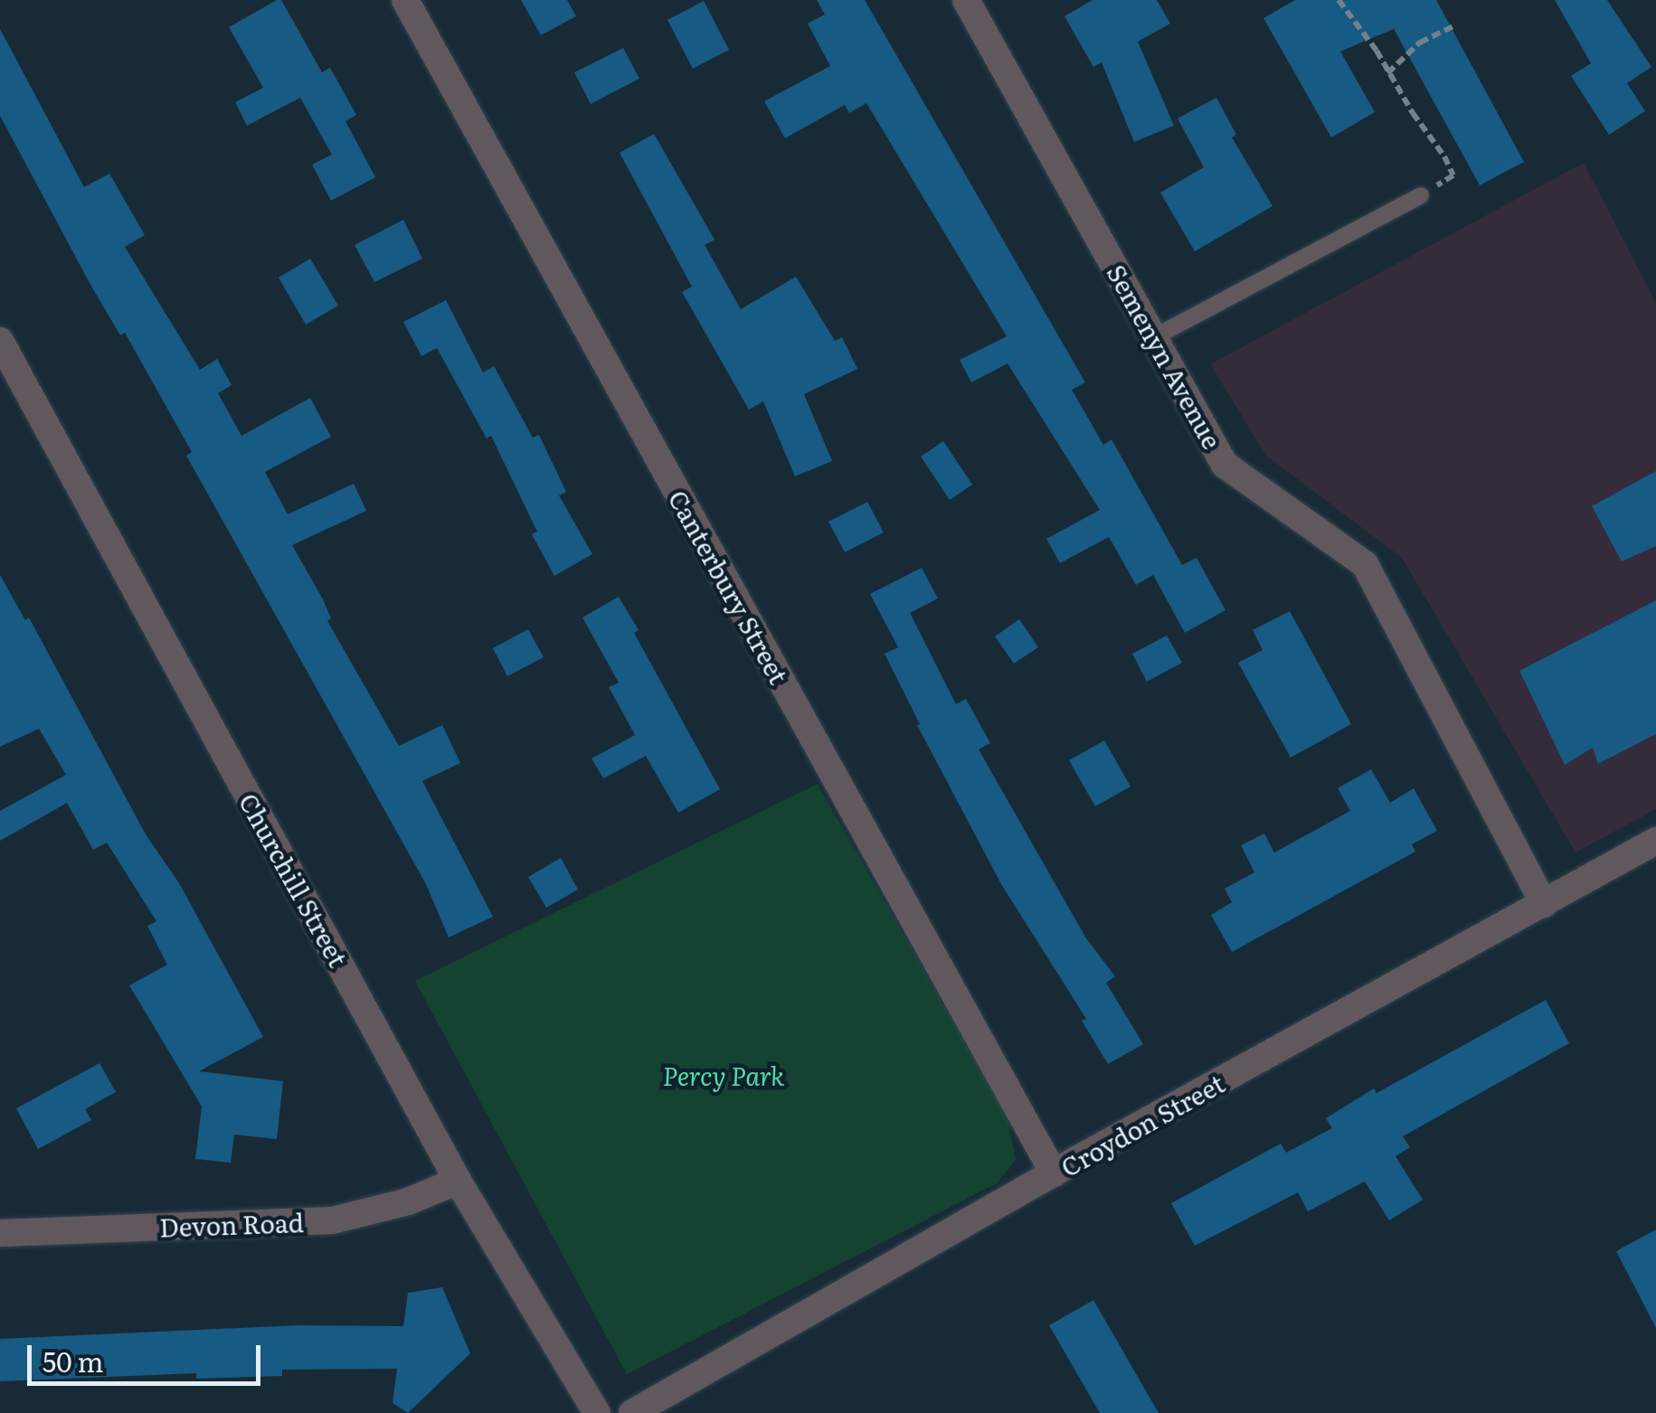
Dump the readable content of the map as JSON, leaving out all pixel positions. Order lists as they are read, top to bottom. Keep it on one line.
{"streets":{"street":["Semenyn Avenue","Canterbury Street","Churchill Street","Croydon Street","Devon Road"]},"crossings":[["Semenyn Avenue","Croydon Street"],["Canterbury Street","Croydon Street"],["Churchill Street","Devon Road"]],"parks":["Percy Park"],"scale_bar":"50 m"}
